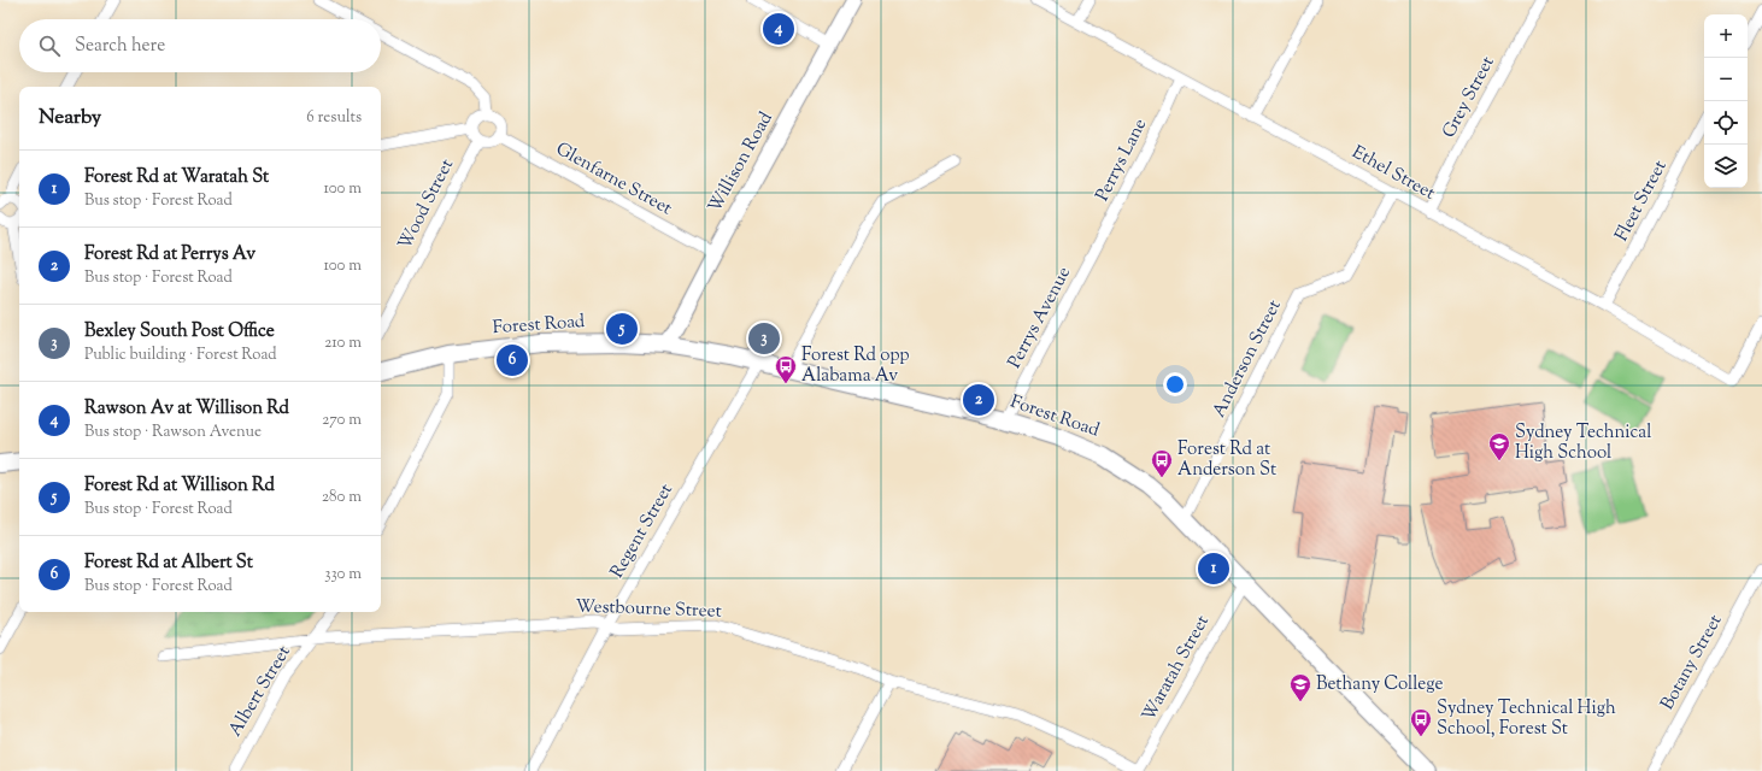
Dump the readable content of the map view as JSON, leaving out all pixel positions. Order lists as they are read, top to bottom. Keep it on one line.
{"streets":{"main road":["Willison Road","Forest Road"],"street":["Grey Street","Perrys Lane","Ethel Street","Glenfarne Street","Fleet Street","Wood Street","Perrys Avenue","Anderson Street","Regent Street","Westbourne Street","Botany Street","Waratah Street","Albert Street"]},"crossings":[["Grey Street","Ethel Street"],["Perrys Lane","Ethel Street"],["Perrys Lane","Perrys Avenue"],["Willison Road","Glenfarne Street"],["Willison Road","Forest Road"],["Ethel Street","Fleet Street"],["Ethel Street","Anderson Street"],["Glenfarne Street","Wood Street"],["Perrys Avenue","Forest Road"],["Forest Road","Anderson Street"],["Forest Road","Regent Street"],["Forest Road","Waratah Street"],["Regent Street","Westbourne Street"],["Westbourne Street","Waratah Street"],["Westbourne Street","Albert Street"]],"places":{"bus stop":["Forest Rd opp Alabama Av","Forest Rd at Anderson St","Sydney Technical High School, Forest St"],"school or university":["Sydney Technical High School","Bethany College"]},"page":{"pins":["4","5","3","6","2","1"],"map_buttons":["+","−"],"search":"Search here","heading":["Nearby","6 results"],"list":[{"mark":"1","name":"Forest Rd at Waratah St","note":"Bus stop · Forest Road","value":"100 m"},{"mark":"2","name":"Forest Rd at Perrys Av","note":"Bus stop · Forest Road","value":"100 m"},{"mark":"3","name":"Bexley South Post Office","note":"Public building · Forest Road","value":"210 m"},{"mark":"4","name":"Rawson Av at Willison Rd","note":"Bus stop · Rawson Avenue","value":"270 m"},{"mark":"5","name":"Forest Rd at Willison Rd","note":"Bus stop · Forest Road","value":"280 m"},{"mark":"6","name":"Forest Rd at Albert St","note":"Bus stop · Forest Road","value":"330 m"}]}}
